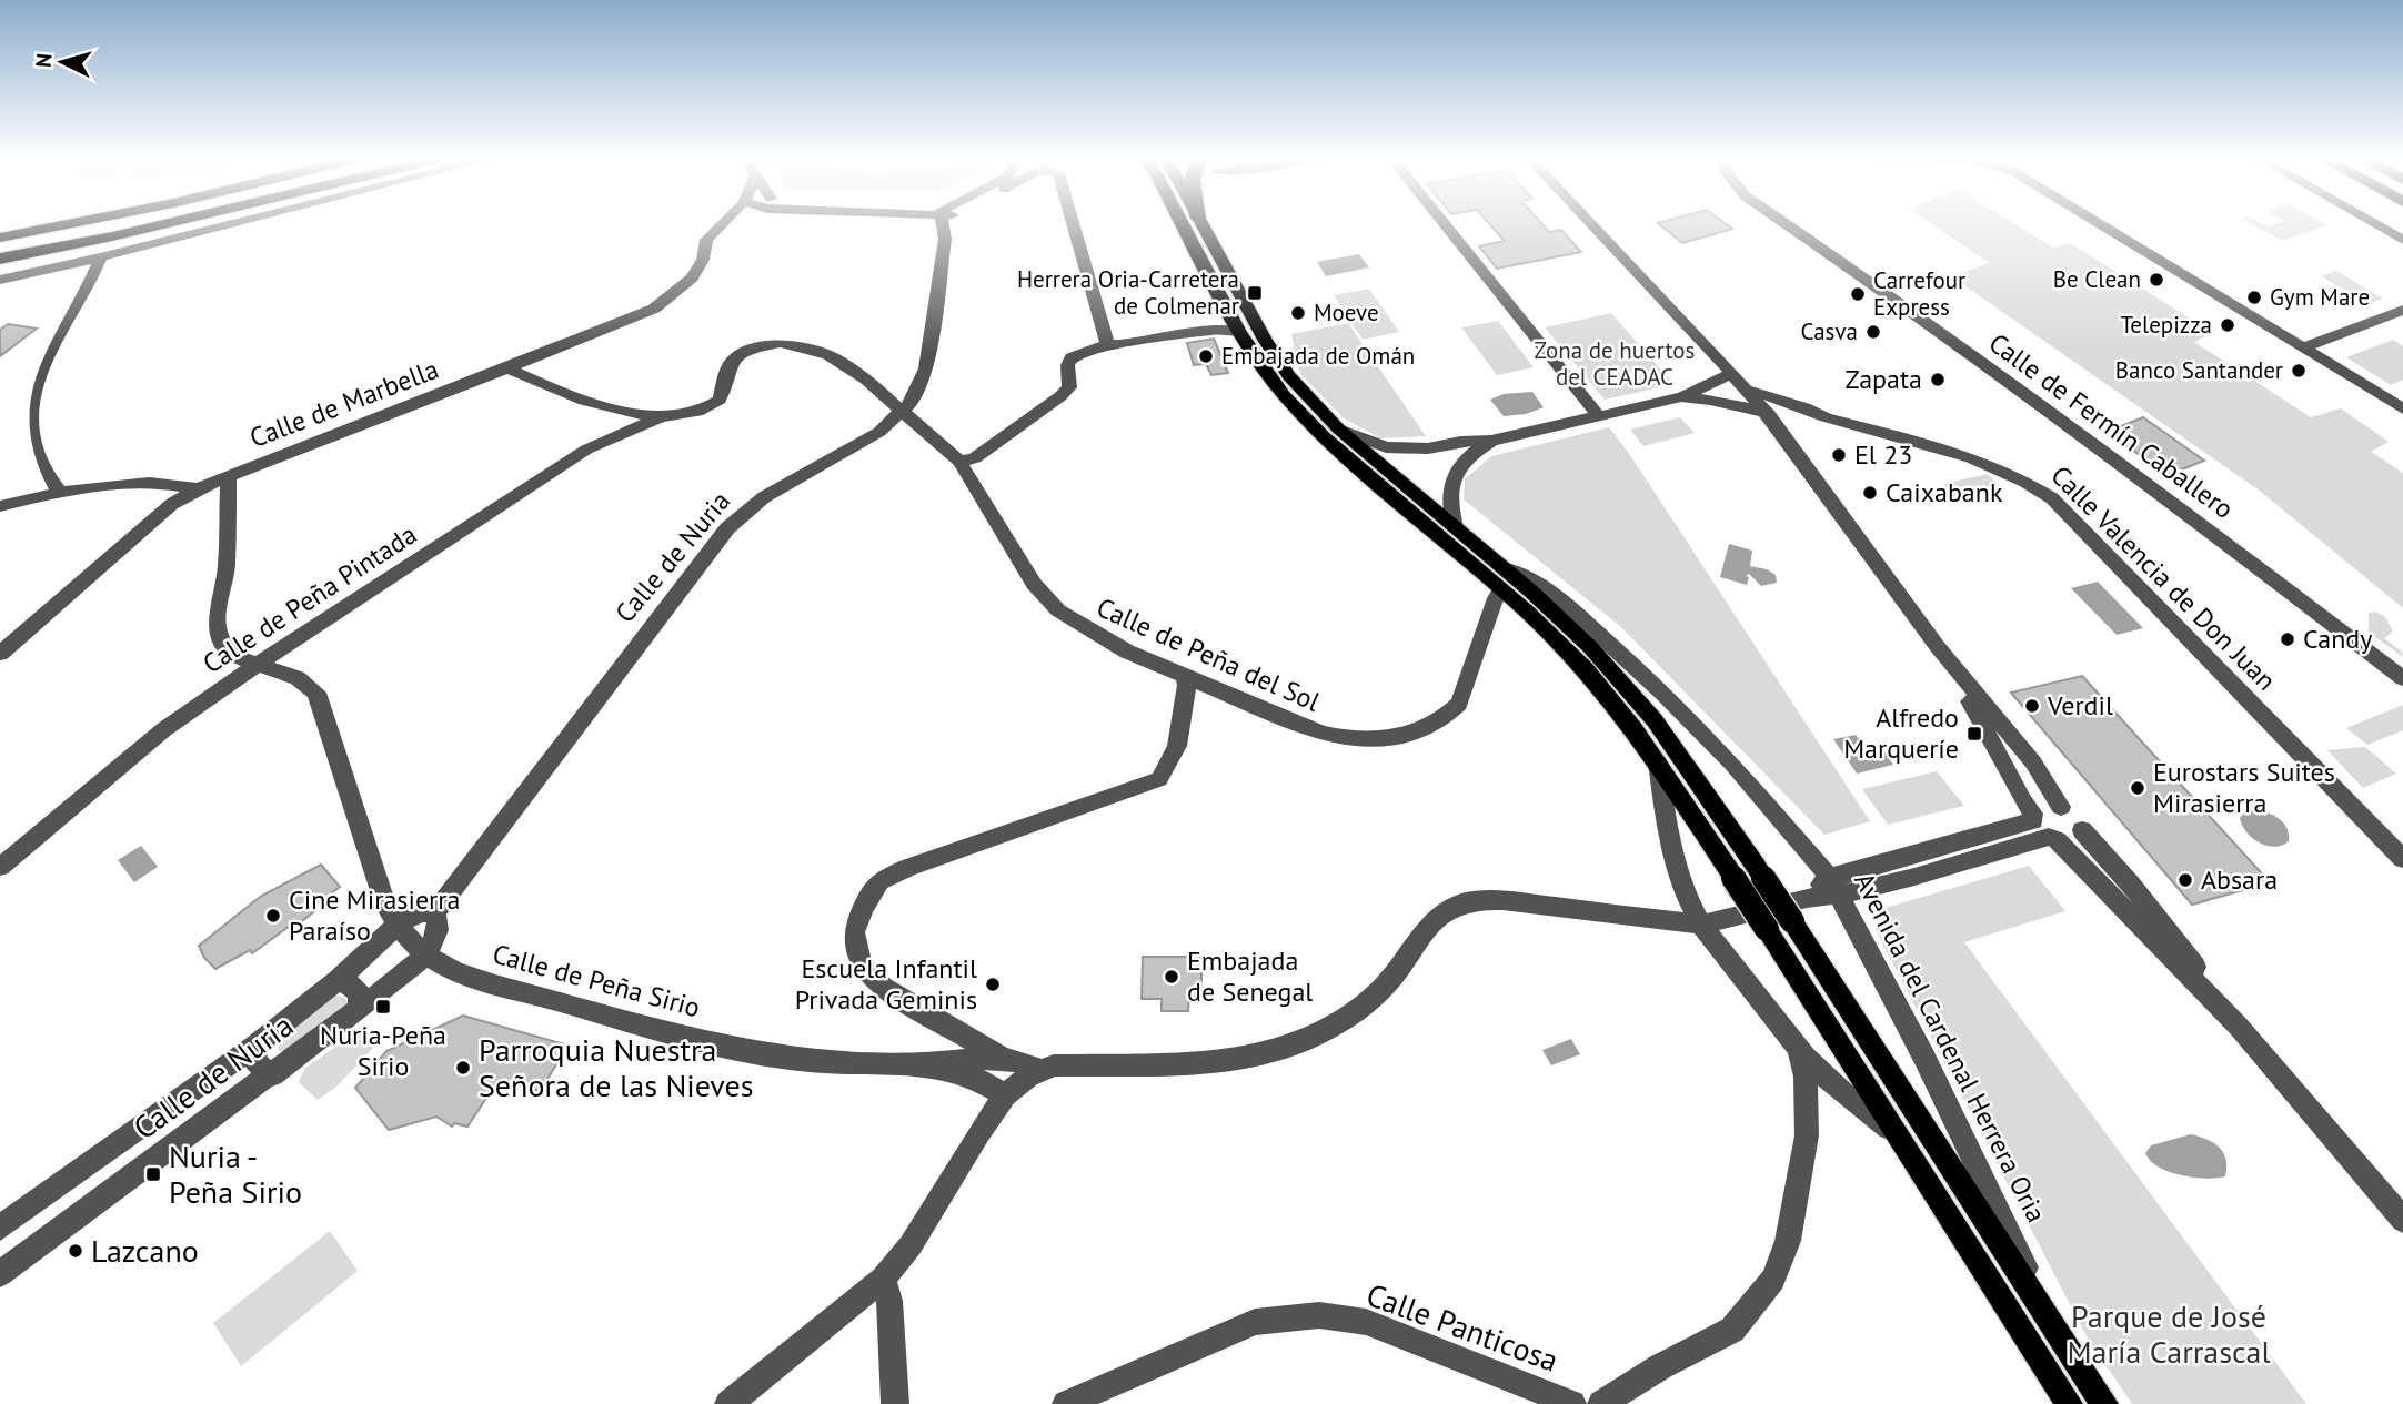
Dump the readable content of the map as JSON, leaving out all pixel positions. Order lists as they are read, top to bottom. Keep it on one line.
{"streets":{"main road":["Avenida del Cardenal Herrera Oria"],"street":["Calle de Marbella","Calle de Fermín Caballero","Calle de Nuria","Calle Valencia de Don Juan","Calle de Peña Pintada","Calle de Peña del Sol","Calle de Peña Sirio","Calle Panticosa"]},"crossings":[["Calle de Marbella","Calle de Peña del Sol"],["Calle de Marbella","Calle de Peña Sirio"],["Calle de Nuria","Calle de Peña del Sol"],["Calle de Nuria","Calle de Peña Sirio"],["Calle de Peña Pintada","Calle de Peña del Sol"],["Calle de Peña Pintada","Calle de Peña Sirio"]],"parks":["Zona de huertos del CEADAC","Parque de José María Carrascal"],"places":{"other":["Be Clean","Carrefour Express","Gym Mare","Moeve","Telepizza","Casva","Embajada de Omán","Banco Santander","Zapata","El 23","Caixabank","Candy","Verdil","Eurostars Suites Mirasierra","Absara","Cine Mirasierra Paraíso","Embajada de Senegal","Escuela Infantil Privada Geminis","Parroquia Nuestra Señora de las Nieves","Lazcano"],"transit":["Herrera Oria-Carretera de Colmenar","Alfredo Marqueríe","Nuria-Peña Sirio","Nuria - Peña Sirio"]},"north":"left"}
